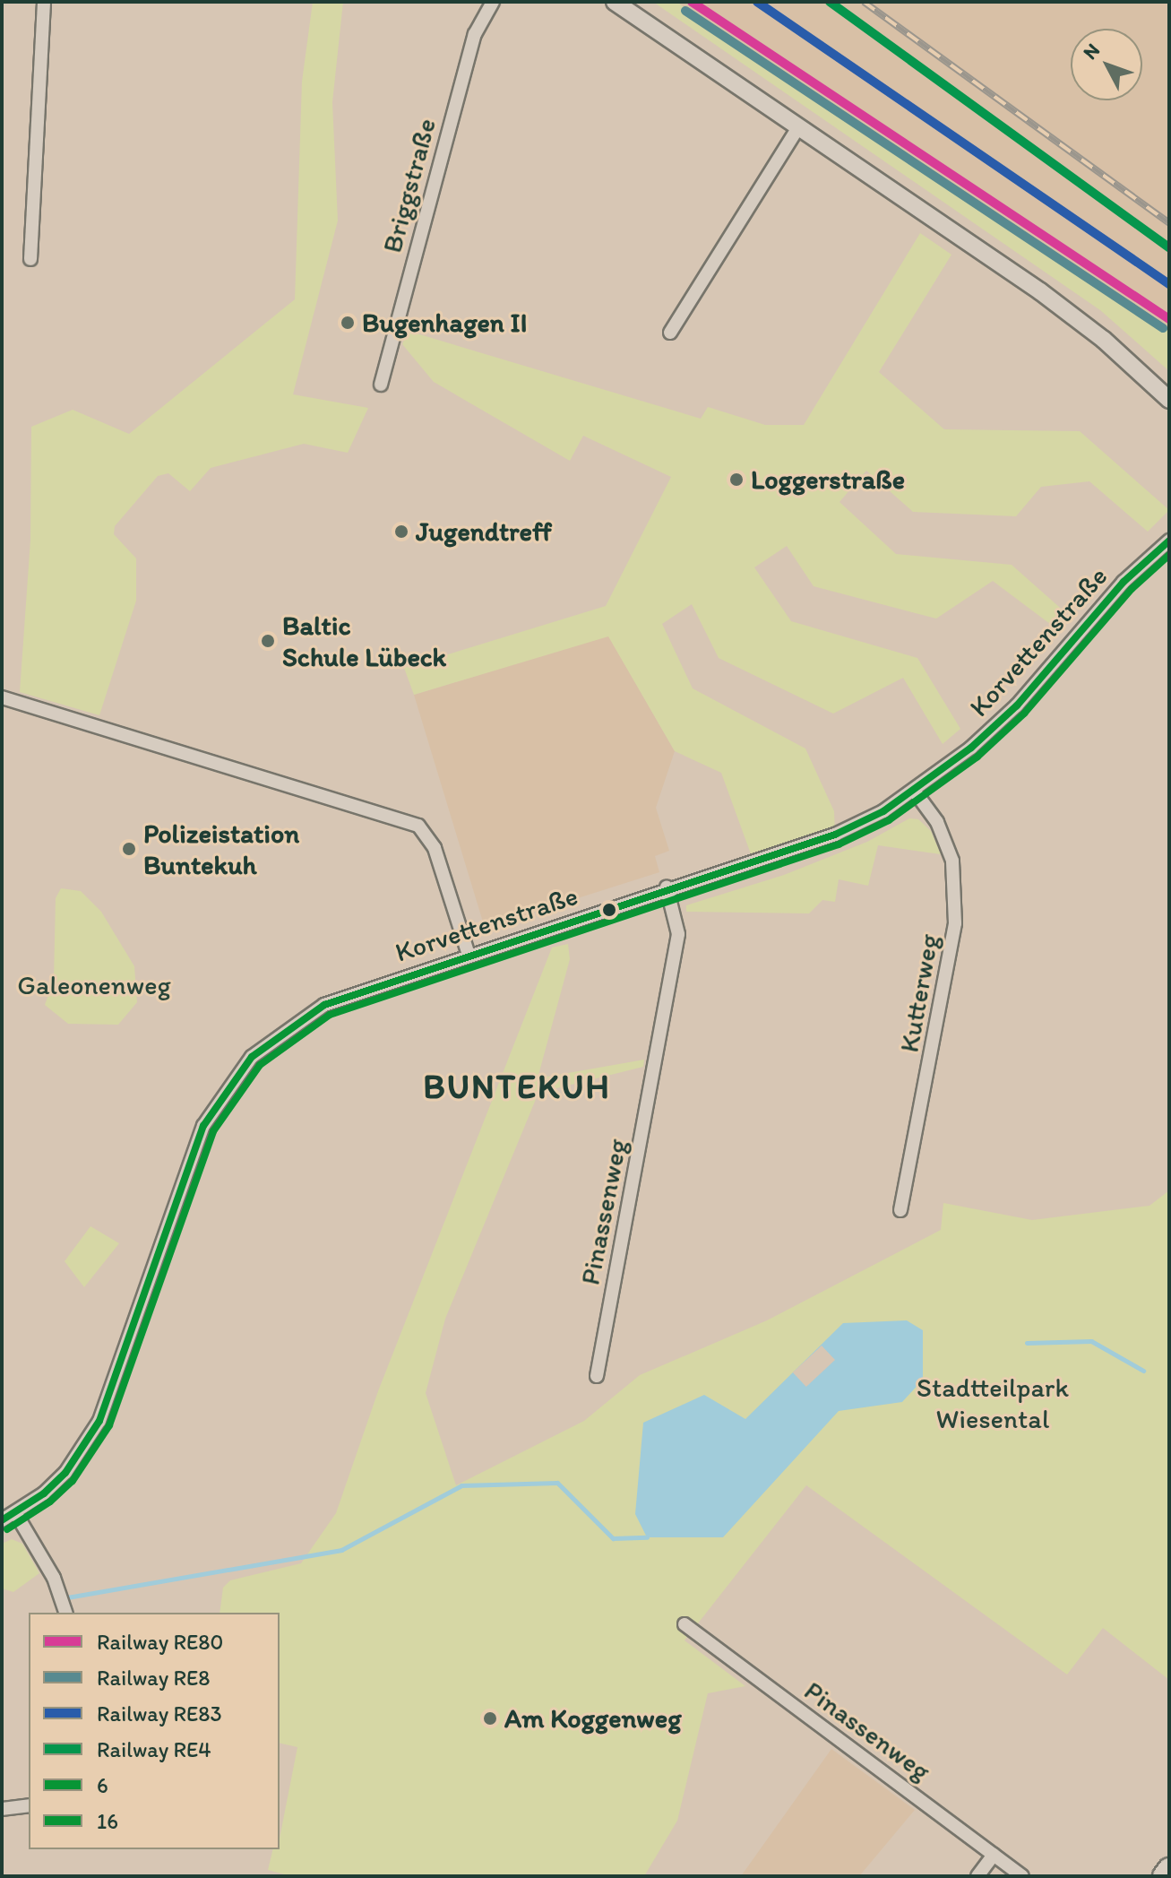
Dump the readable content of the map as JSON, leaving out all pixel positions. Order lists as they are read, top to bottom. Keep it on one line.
{"streets":{"street":["Briggstraße","Korvettenstraße","Kutterweg","Pinassenweg"]},"crossings":[["Korvettenstraße","Kutterweg"],["Korvettenstraße","Pinassenweg"]],"districts":["BUNTEKUH"],"parks":["Galeonenweg","Stadtteilpark Wiesental"],"places":["Bugenhagen II","Loggerstraße","Jugendtreff","Baltic Schule Lübeck","Polizeistation Buntekuh","Am Koggenweg"],"lines":["rail line RE80","rail line RE83","rail line RE4","rail line RE8","transit line 6","transit line 16"],"legend":["Railway RE80","Railway RE8","Railway RE83","Railway RE4","6","16"],"north":"top left"}
